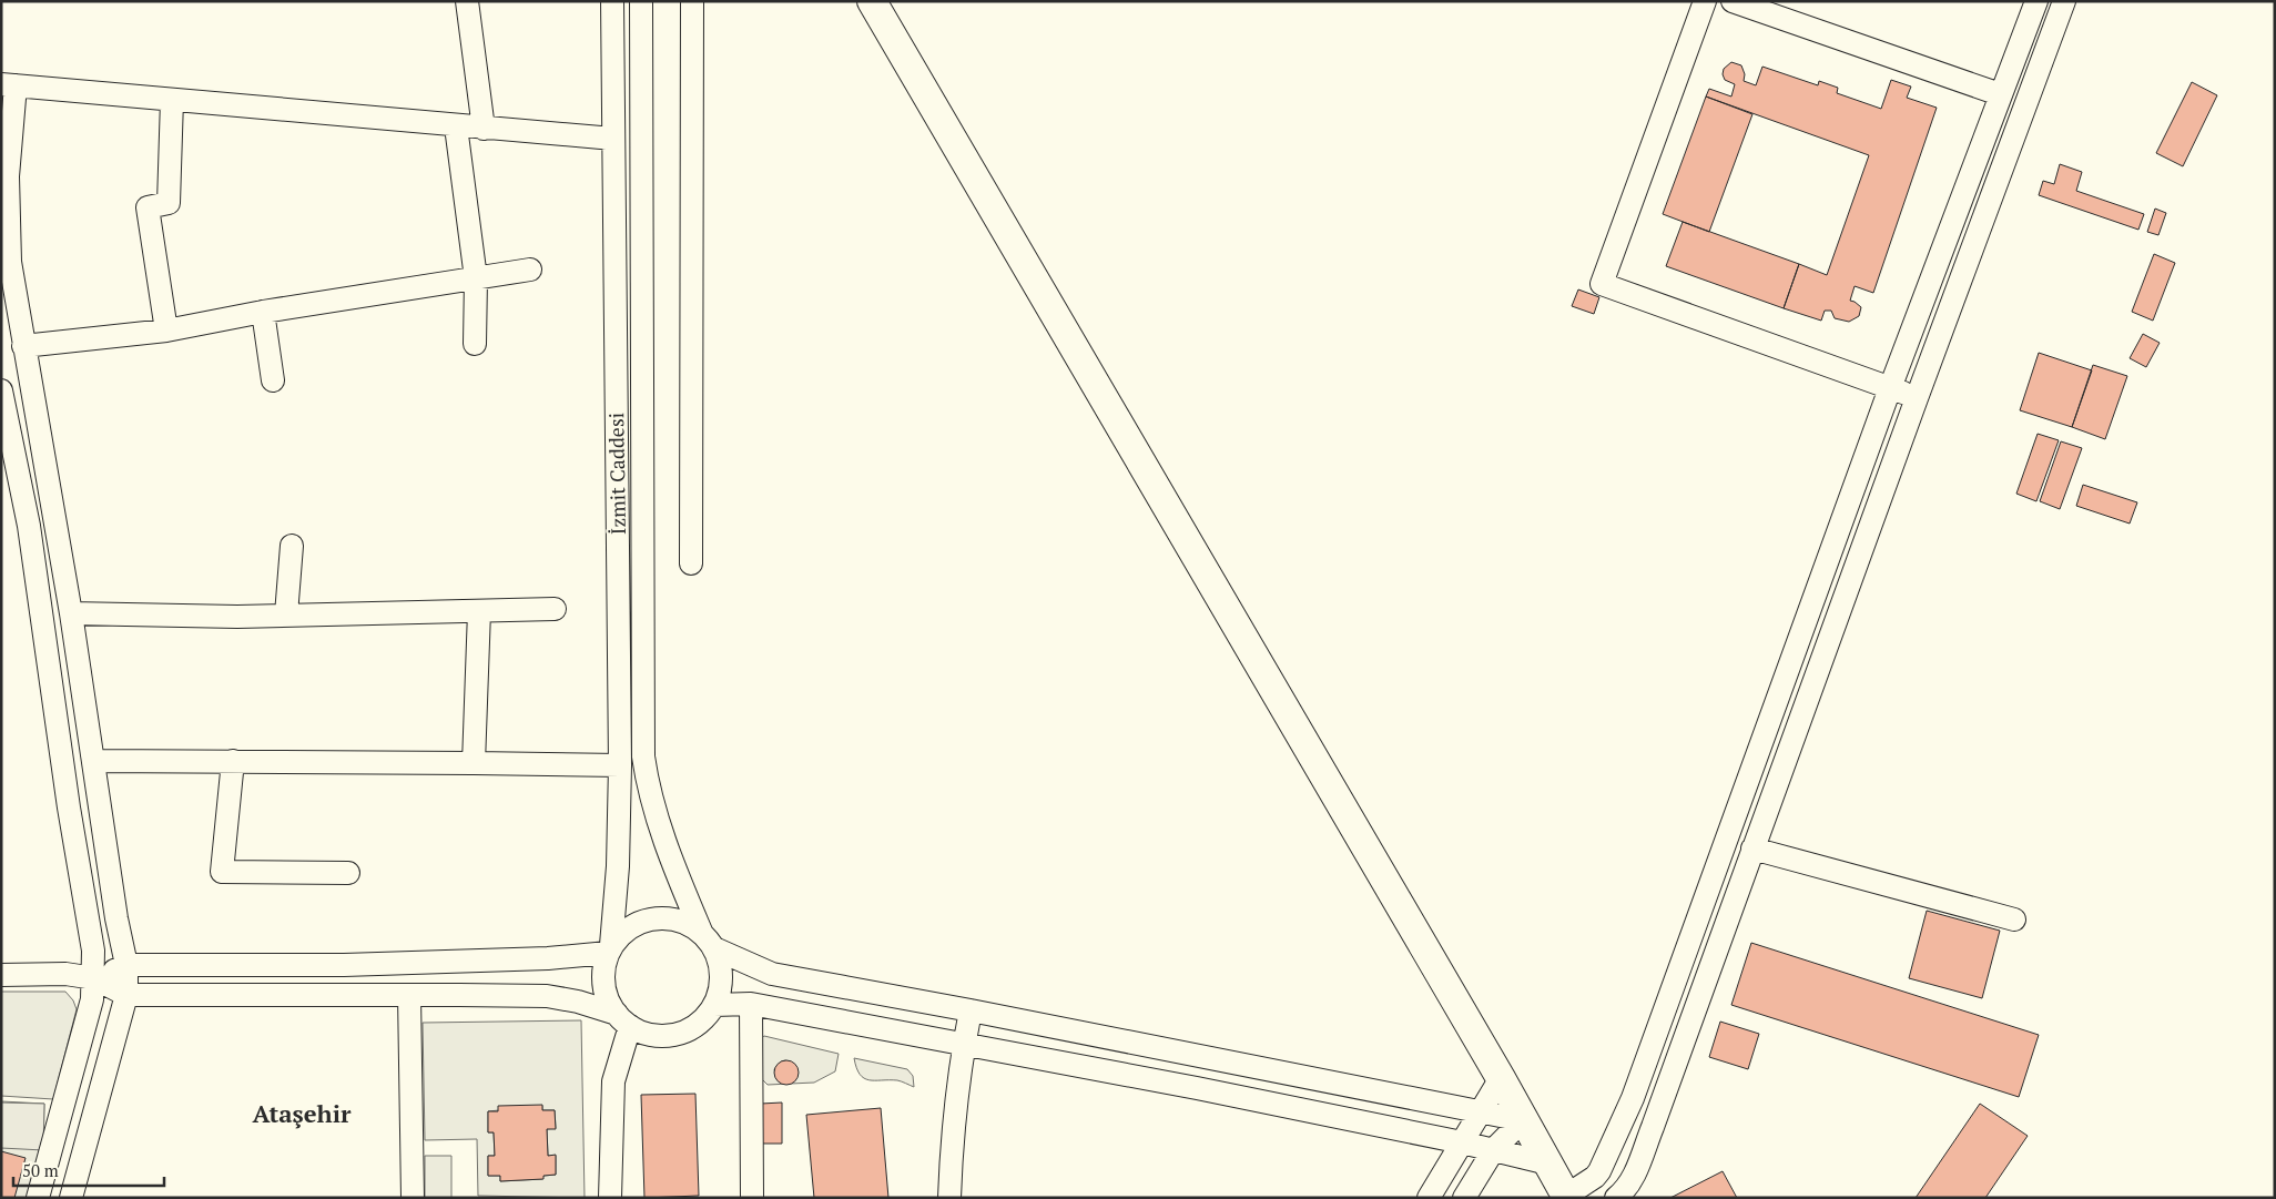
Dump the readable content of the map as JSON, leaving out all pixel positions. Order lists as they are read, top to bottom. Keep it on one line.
{"streets":{"street":["İzmit Caddesi"]},"districts":["Ataşehir"],"scale_bar":"50 m"}
